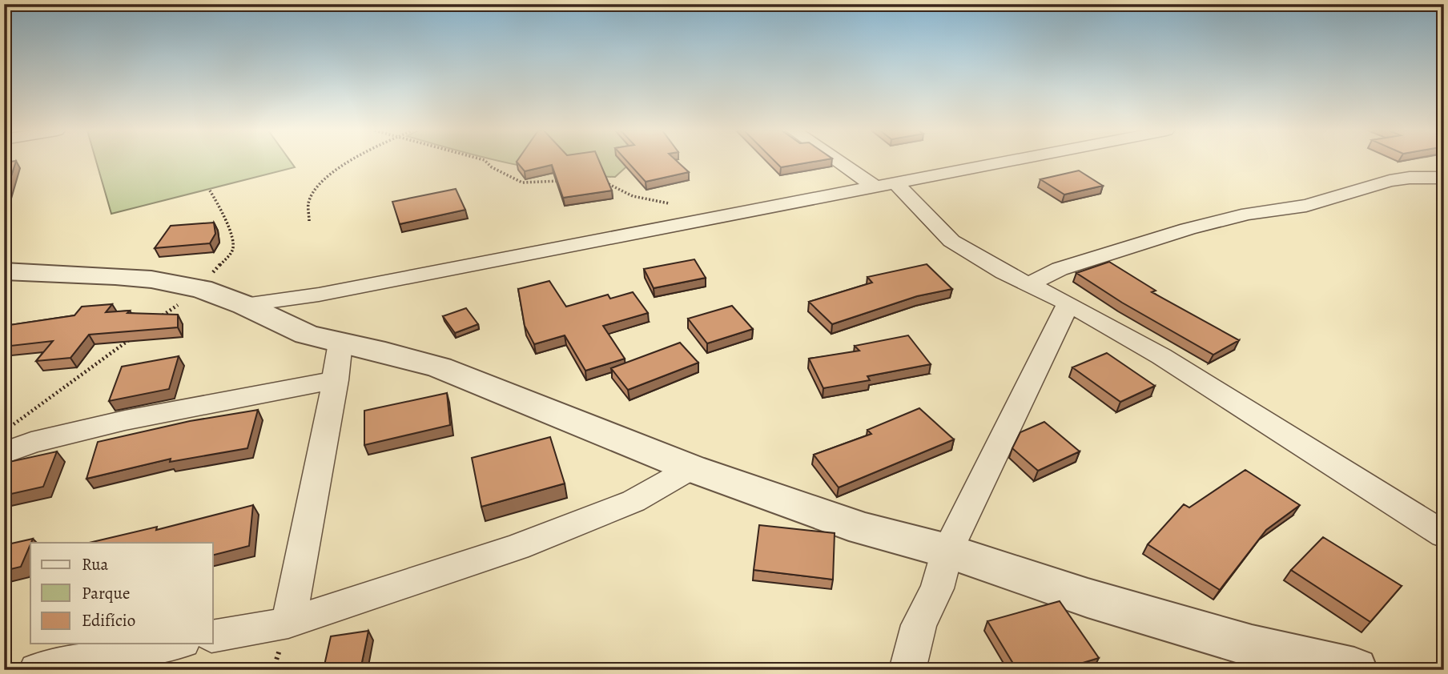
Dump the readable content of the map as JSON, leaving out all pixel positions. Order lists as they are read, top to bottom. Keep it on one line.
{"legend":["Rua","Parque","Edifício"]}
